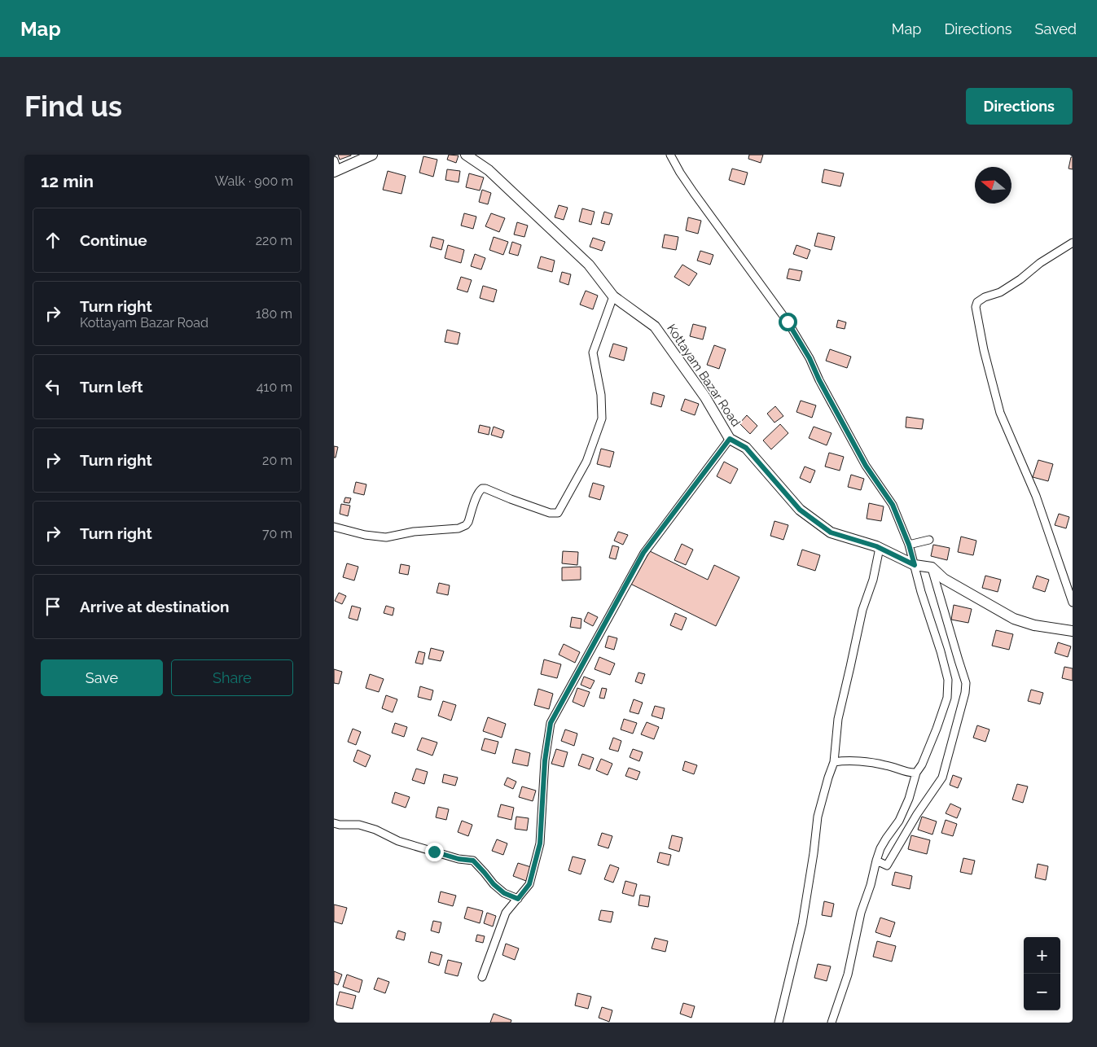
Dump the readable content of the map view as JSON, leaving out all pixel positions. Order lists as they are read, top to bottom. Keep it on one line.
{"streets":{"main road":["Kottayam Bazar Road"]},"north":"left","page":{"header":"Map","nav":["Map","Directions","Saved"],"buttons":["Directions",["Save","Share"]],"title":"Find us","heading":["12 min","Walk · 900 m"],"list":[["Continue","220 m"],["Turn right","Kottayam Bazar Road","180 m"],["Turn left","410 m"],["Turn right","20 m"],["Turn right","70 m"],"Arrive at destination"],"map_buttons":["+","−"]}}
